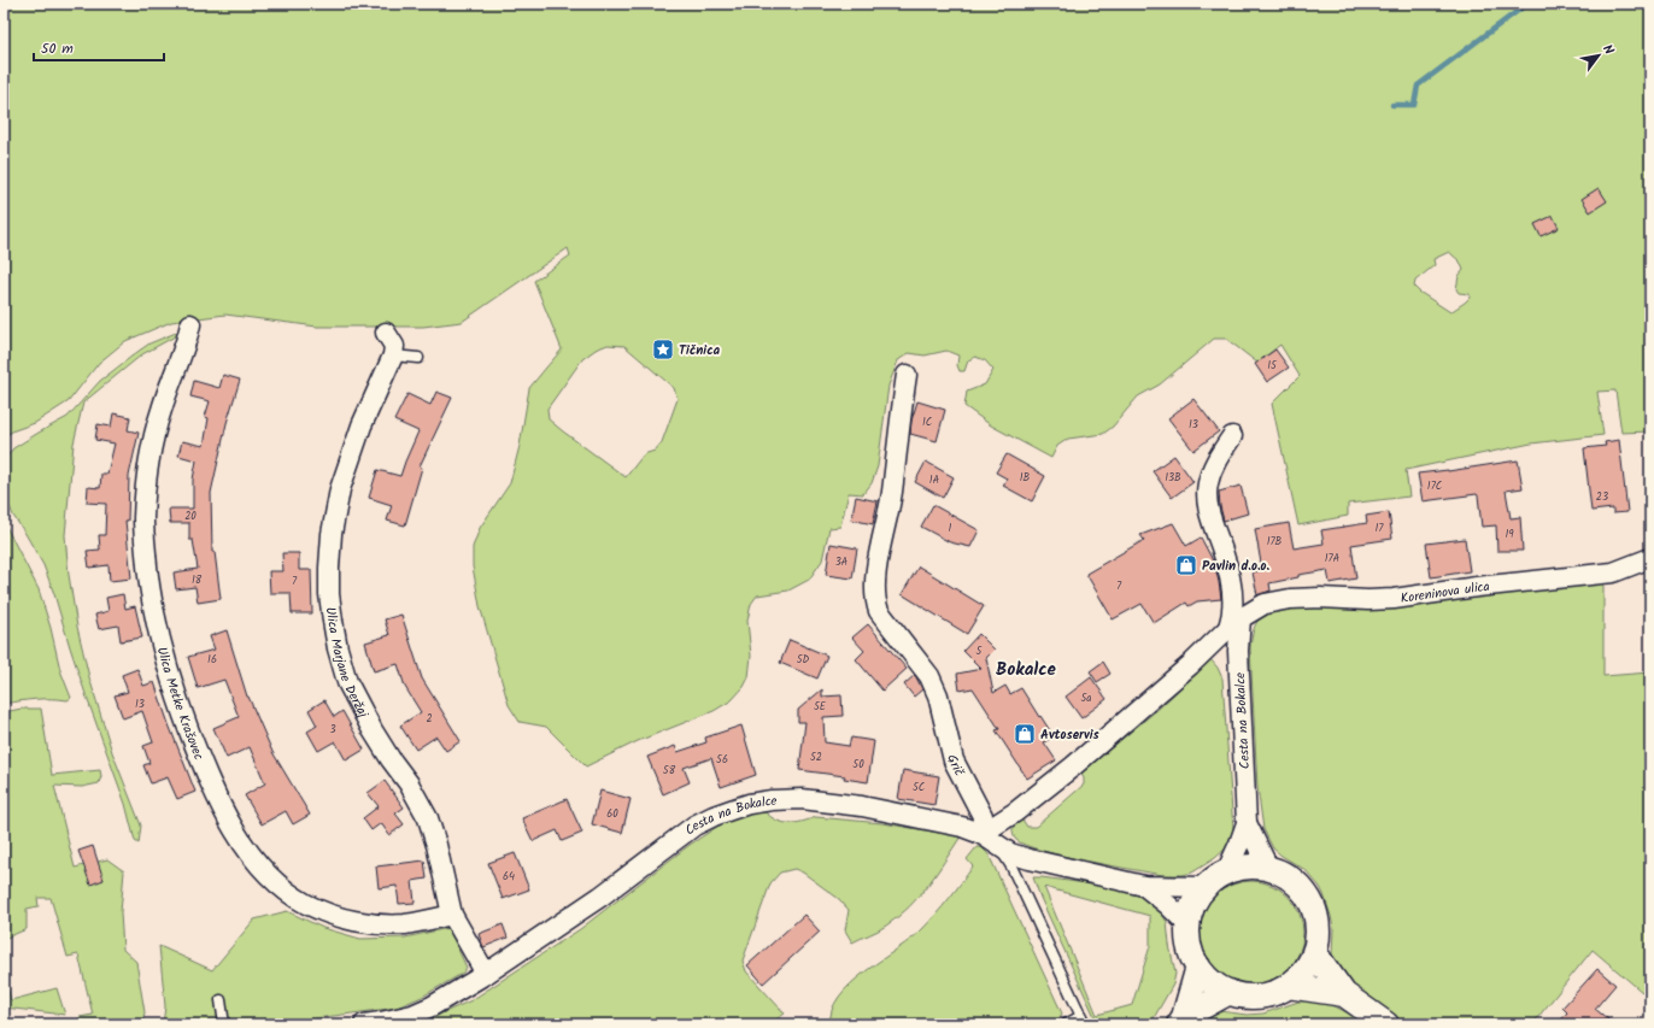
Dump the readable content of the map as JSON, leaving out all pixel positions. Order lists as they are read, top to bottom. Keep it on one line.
{"streets":{"street":["Koreninova ulica","Ulica Marjane Deržaj","Ulica Metke Krašovec","Cesta na Bokalce","Grič"]},"crossings":[["Koreninova ulica","Cesta na Bokalce"],["Ulica Marjane Deržaj","Ulica Metke Krašovec"],["Ulica Marjane Deržaj","Cesta na Bokalce"],["Cesta na Bokalce","Grič"]],"districts":["Bokalce"],"places":{"place":["Tičnica"],"shop":["Pavlin d.o.o.","Avtoservis"]},"house_numbers":["15","1C","13","1B","13B","1A","17C","23","20","1","17","19","17B","17A","3A","18","7","7","5","16","5D","5a","13","5E","2","3","52","56","50","58","5C","60","64"],"scale_bar":"50 m","north":"top right"}
